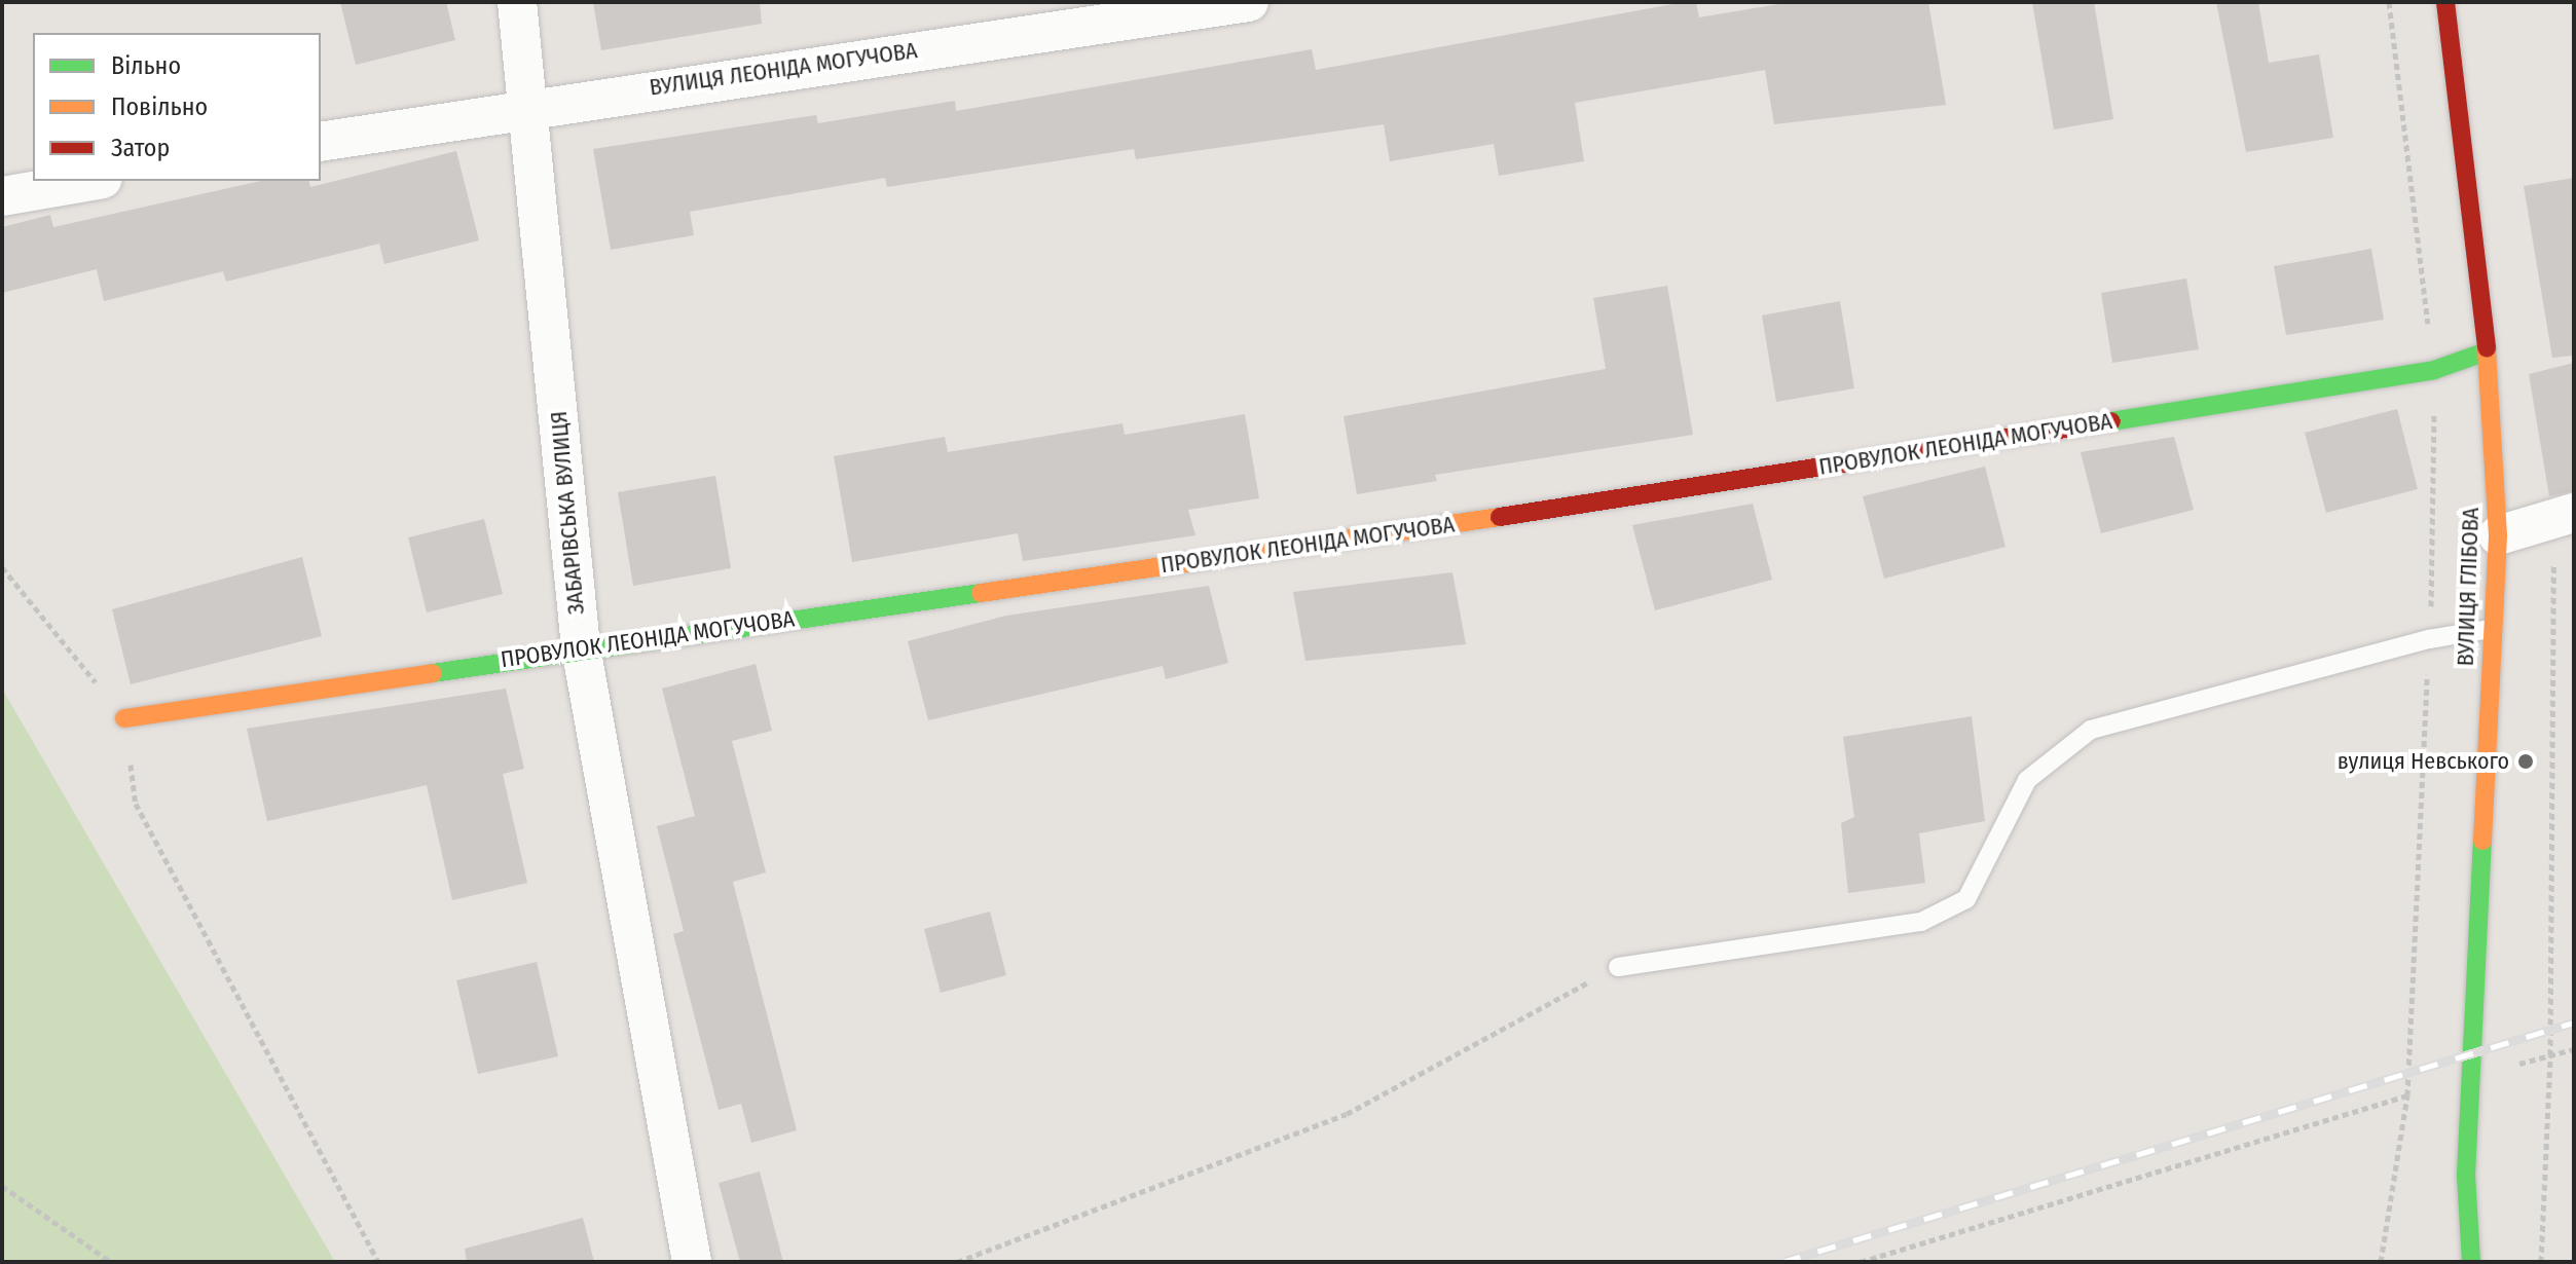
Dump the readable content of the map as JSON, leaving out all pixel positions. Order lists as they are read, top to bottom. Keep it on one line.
{"streets":{"street":["ВУЛИЦЯ ЛЕОНІДА МОГУЧОВА","ПРОВУЛОК ЛЕОНІДА МОГУЧОВА","ЗАБАРІВСЬКА ВУЛИЦЯ","ВУЛИЦЯ ГЛІБОВА"]},"crossings":[["ВУЛИЦЯ ЛЕОНІДА МОГУЧОВА","ЗАБАРІВСЬКА ВУЛИЦЯ"],["ПРОВУЛОК ЛЕОНІДА МОГУЧОВА","ЗАБАРІВСЬКА ВУЛИЦЯ"],["ПРОВУЛОК ЛЕОНІДА МОГУЧОВА","ВУЛИЦЯ ГЛІБОВА"]],"places":["вулиця Невського"],"legend":["Вільно","Повільно","Затор"]}
